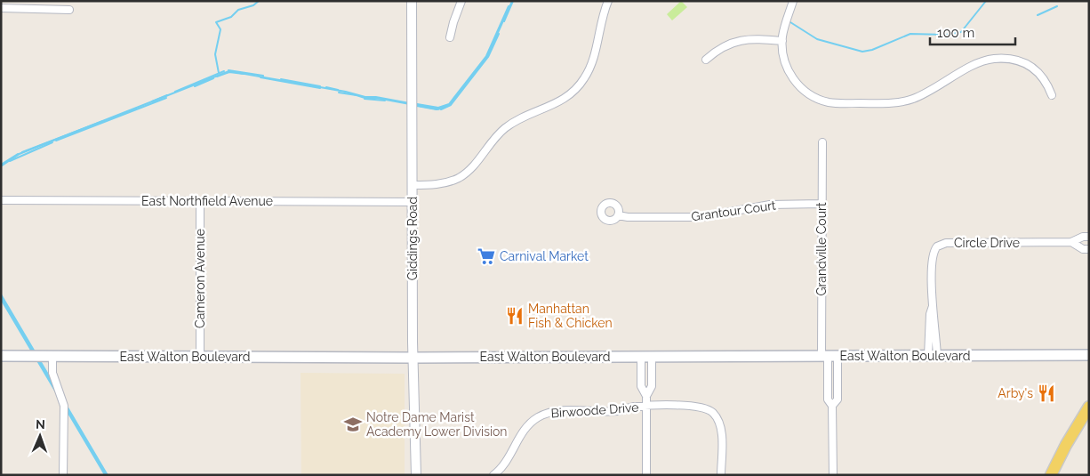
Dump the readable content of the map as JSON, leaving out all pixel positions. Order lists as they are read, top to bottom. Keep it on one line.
{"streets":{"main road":["East Walton Boulevard"],"street":["East Northfield Avenue","Grantour Court","Giddings Road","Circle Drive","Grandville Court","Cameron Avenue","Birwoode Drive"]},"crossings":[["East Northfield Avenue","Giddings Road"],["East Northfield Avenue","Cameron Avenue"],["Grantour Court","Grandville Court"],["Giddings Road","East Walton Boulevard"],["Circle Drive","East Walton Boulevard"],["Grandville Court","East Walton Boulevard"],["Cameron Avenue","East Walton Boulevard"]],"places":{"supermarket":["Carnival Market"],"restaurant":["Manhattan Fish & Chicken","Arby's"],"school or university":["Notre Dame Marist Academy Lower Division"]},"scale_bar":"100 m","north":"top"}
